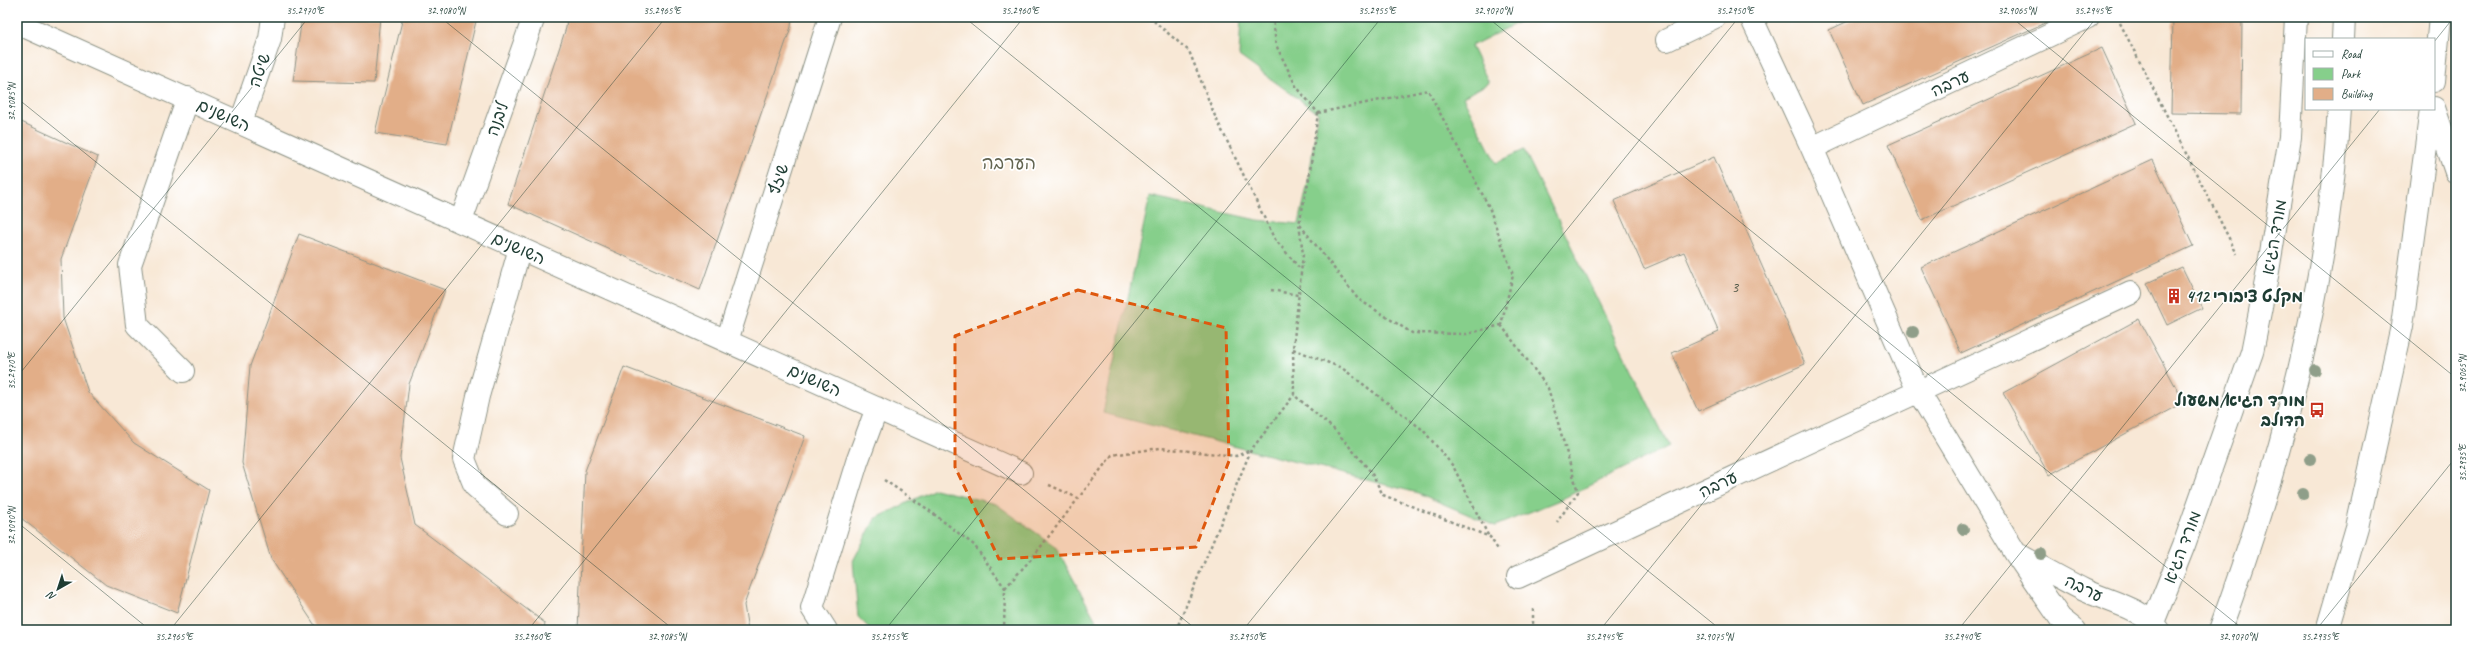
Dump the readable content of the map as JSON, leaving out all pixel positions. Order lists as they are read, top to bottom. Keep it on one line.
{"streets":{"street":["שיטה","ערבה","השושנים","ליבנה","שיזף","מורד הגיא"]},"crossings":[["שיטה","השושנים"],["ערבה","מורד הגיא"],["השושנים","ליבנה"],["השושנים","שיזף"]],"districts":["הערבה"],"places":{"building":["מקלט ציבורי 412"],"bus stop":["מורד הגיא/משעול הדולב"]},"house_numbers":["3"],"legend":["Road","Park","Building"],"north":"bottom left","coordinates":["35.2970°E","32.9080°N","35.2965°E","35.2960°E","35.2955°E","32.9070°N","35.2950°E","32.9065°N","35.2945°E","32.9085°N","35.2935°E","32.9090°N","32.9075°N","35.2940°E"]}
